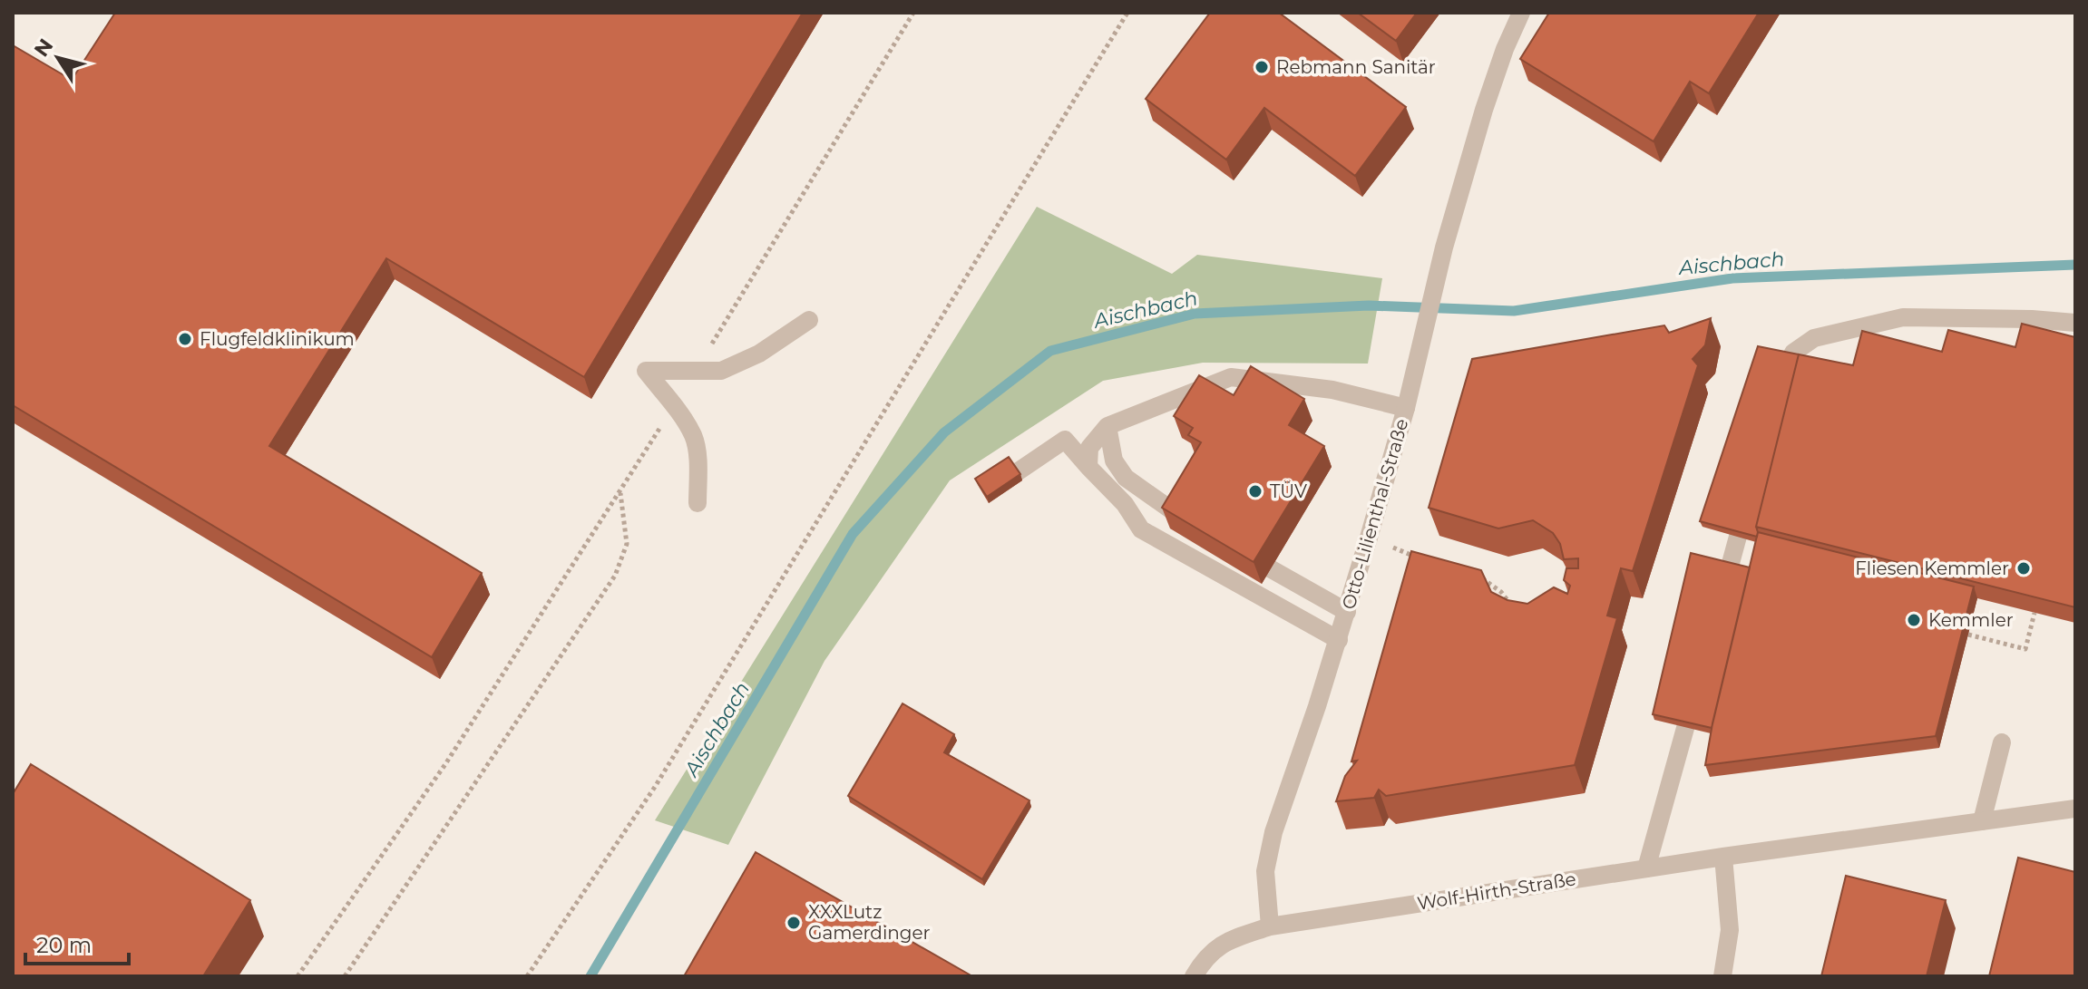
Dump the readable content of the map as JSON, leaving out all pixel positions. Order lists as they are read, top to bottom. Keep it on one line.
{"streets":{"street":["Otto-Lilienthal-Straße","Wolf-Hirth-Straße"]},"crossings":[["Otto-Lilienthal-Straße","Wolf-Hirth-Straße"]],"water":["Aischbach"],"places":["Rebmann Sanitär","Flugfeldklinikum","TÜV","Fliesen Kemmler","Kemmler","XXXLutz Gamerdinger"],"scale_bar":"20 m","north":"top left"}
